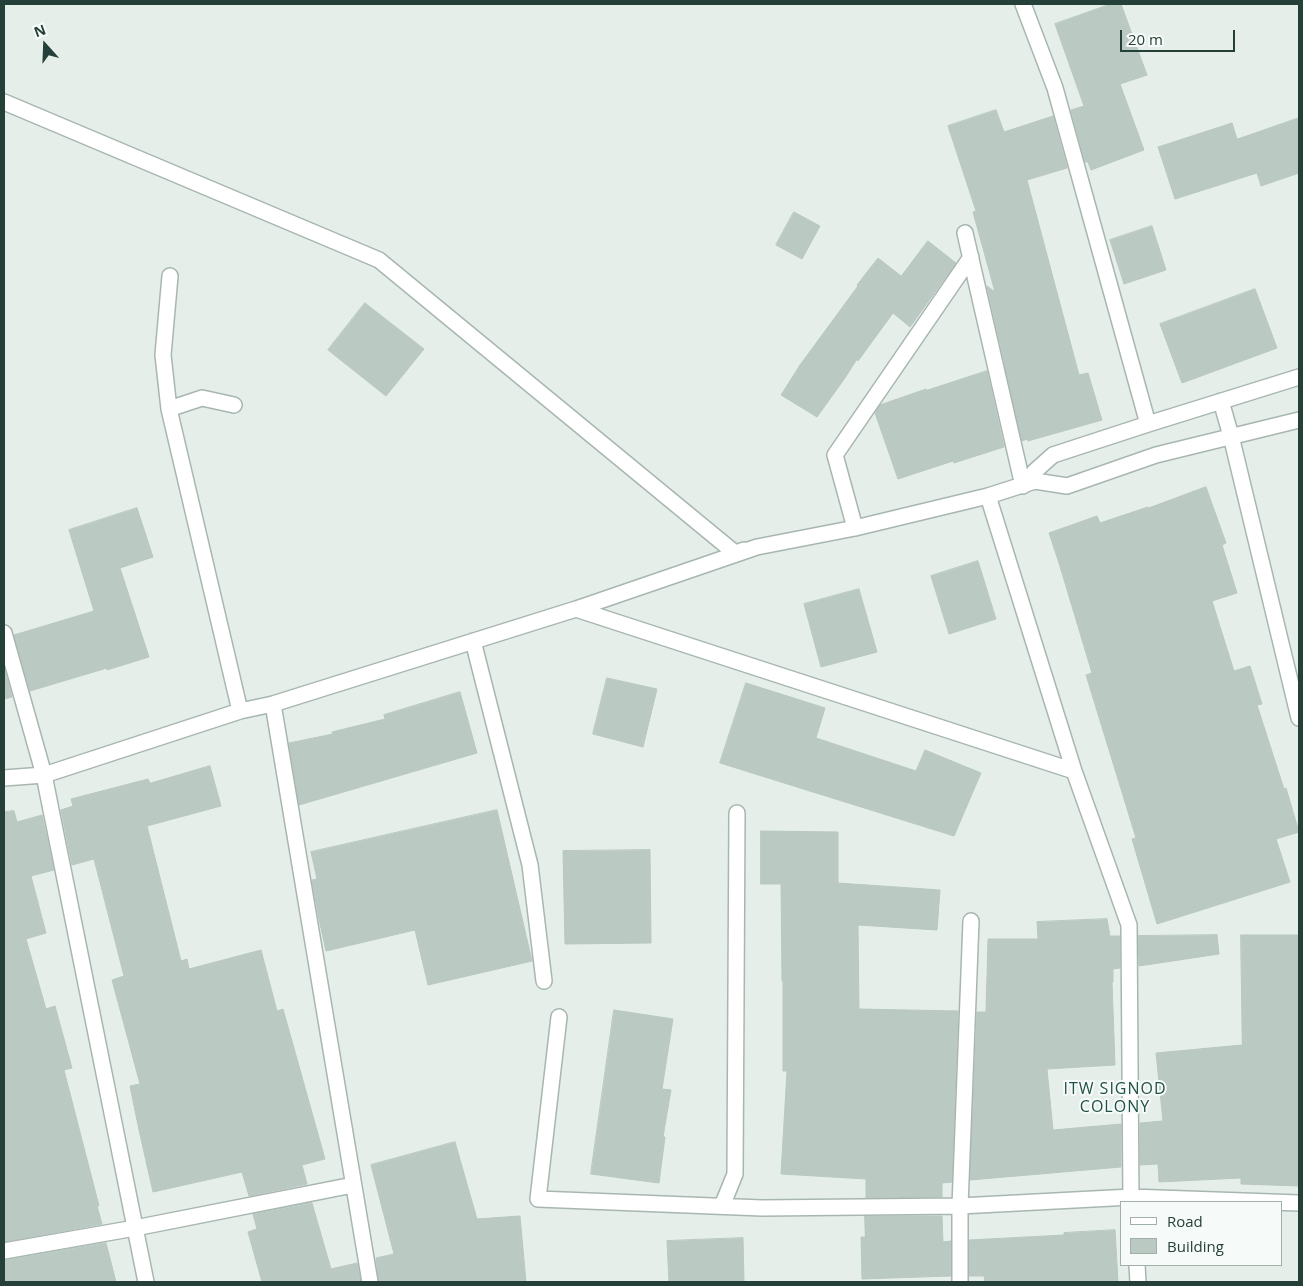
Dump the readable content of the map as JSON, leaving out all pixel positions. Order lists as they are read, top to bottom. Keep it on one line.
{"districts":["ITW SIGNOD COLONY"],"legend":["Road","Building"],"scale_bar":"20 m","north":"top"}
